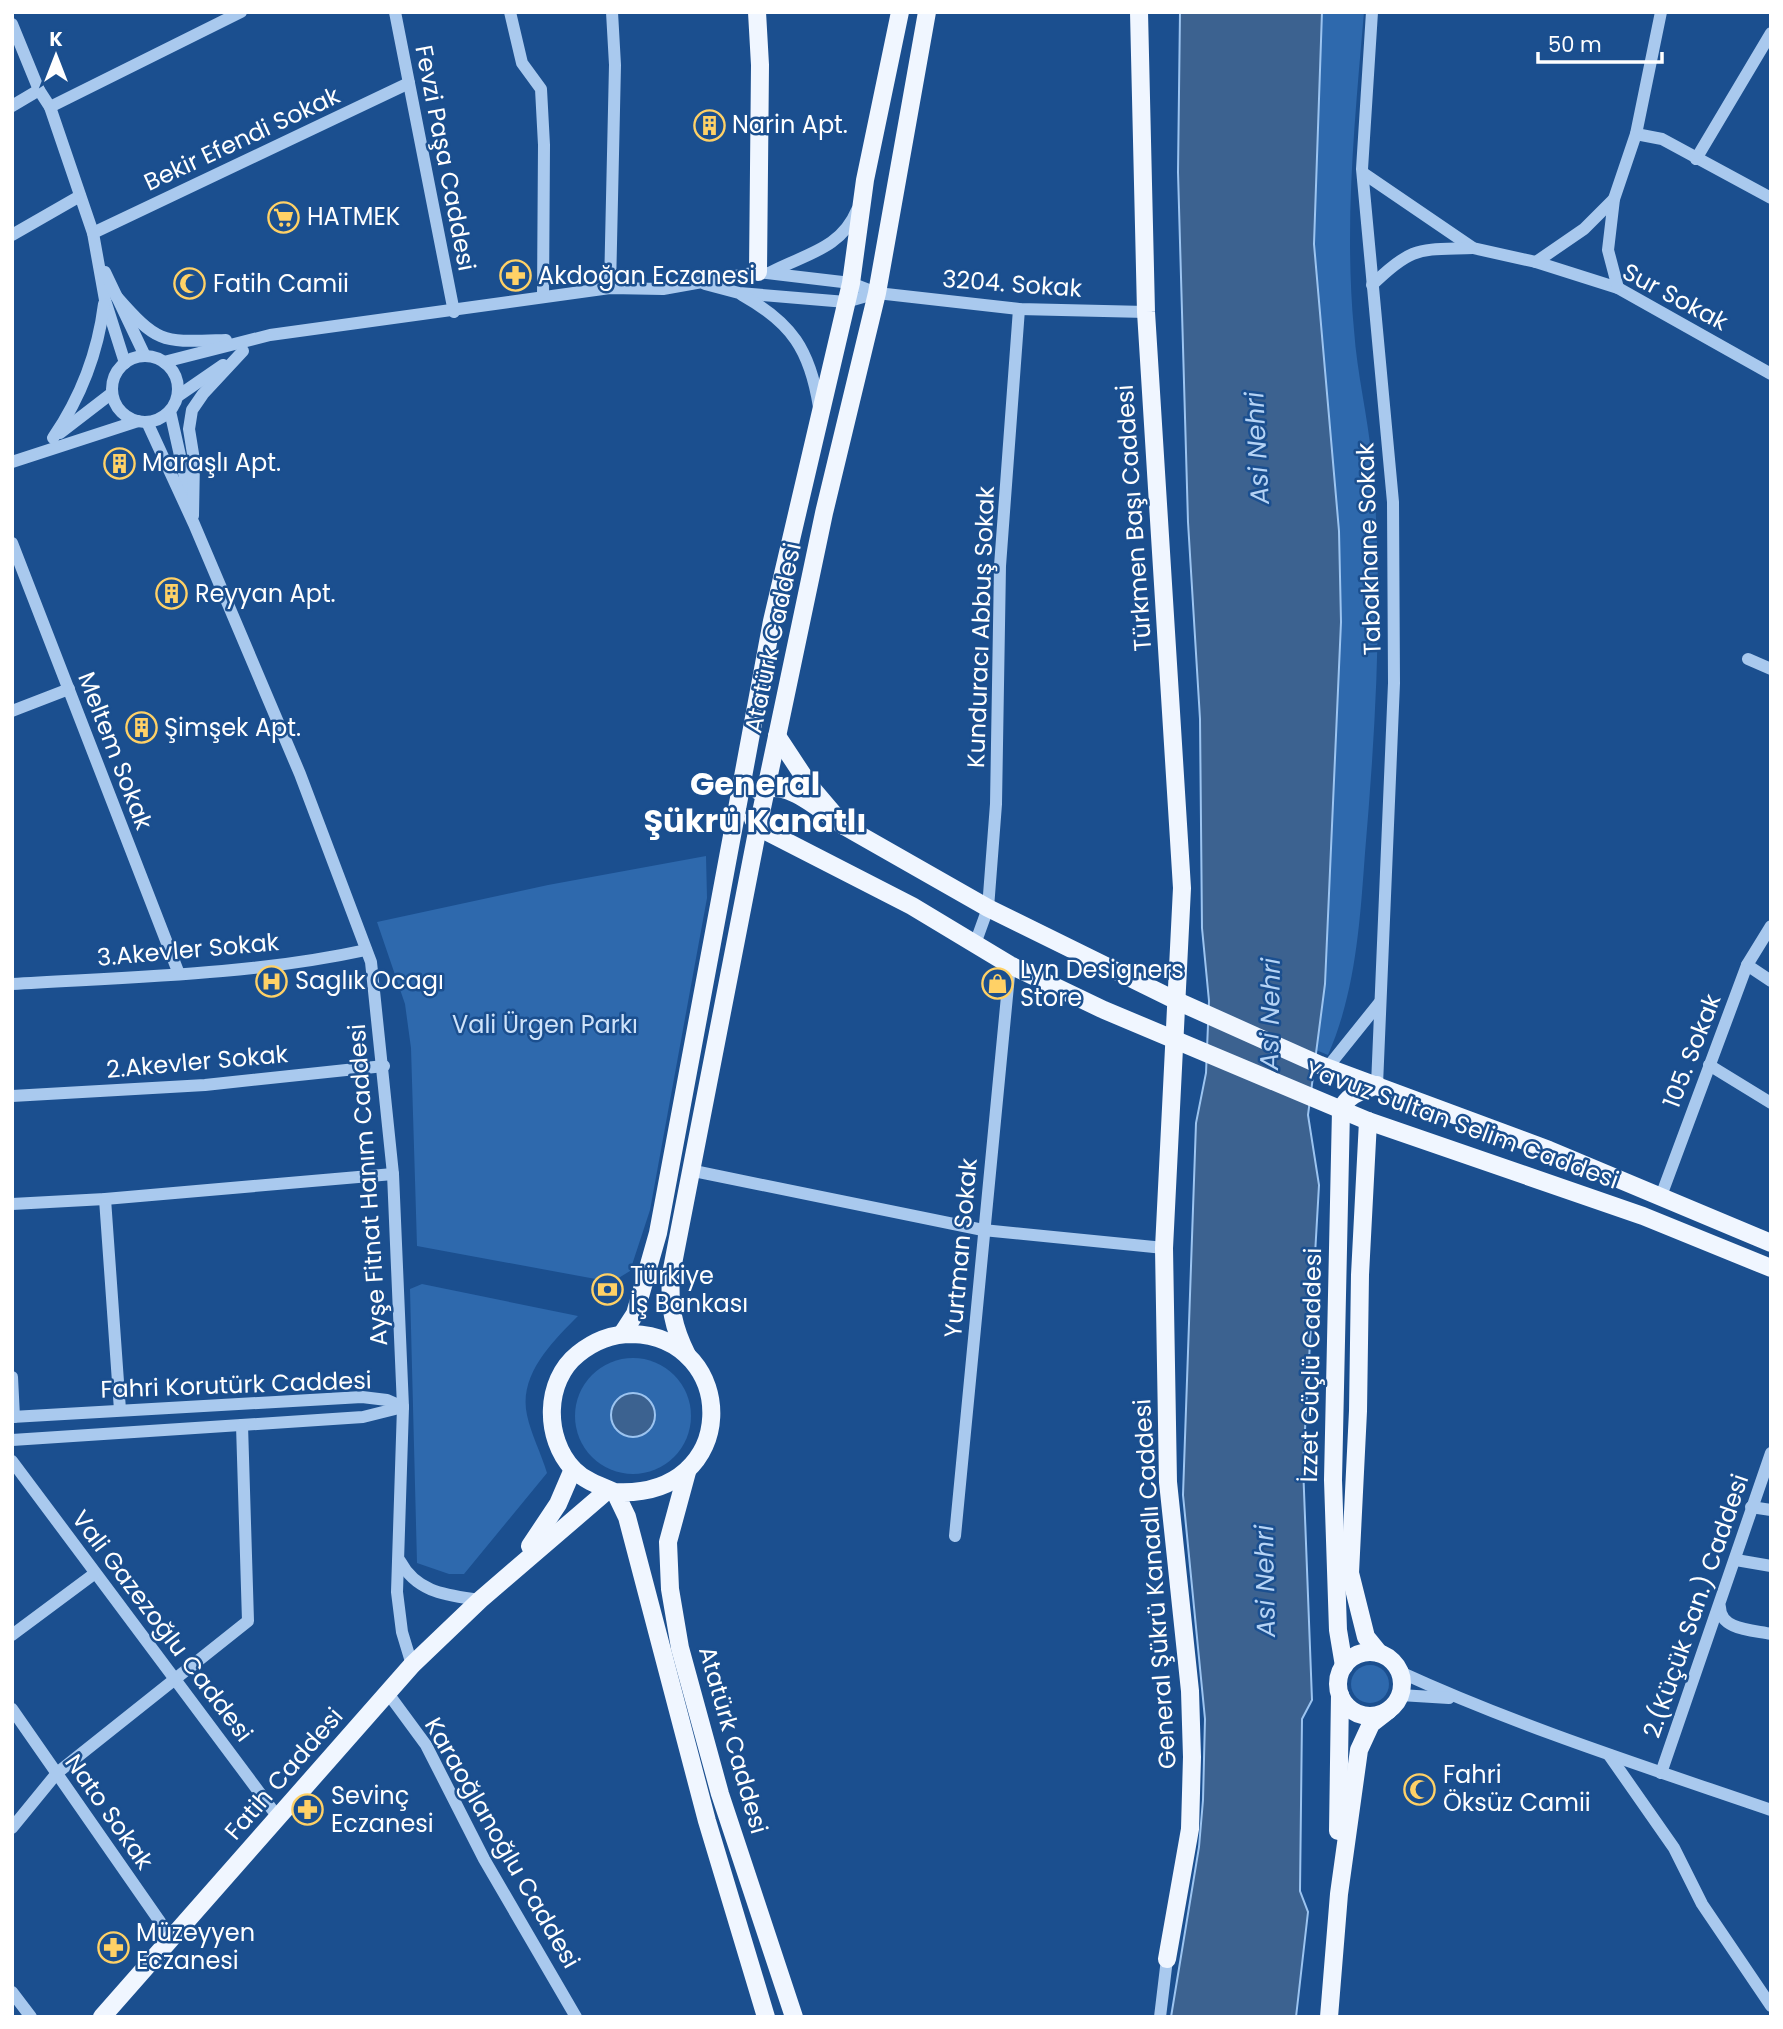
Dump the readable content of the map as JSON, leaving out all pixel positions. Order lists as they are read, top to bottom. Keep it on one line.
{"streets":{"main road":["Türkmen Başı Caddesi","Atatürk Caddesi","Yavuz Sultan Selim Caddesi","İzzet Güçlü Caddesi","General Şükrü Kanadlı Caddesi","Fatih Caddesi"],"street":["Bekir Efendi Sokak","Fevzi Paşa Caddesi","3204. Sokak","Sur Sokak","Tabakhane Sokak","Kunduracı Abbuş Sokak","Meltem Sokak","3.Akevler Sokak","105. Sokak","2.Akevler Sokak","Ayşe Fitnat Hanım Caddesi","Yurtman Sokak","Fahri Korutürk Caddesi","2.(Küçük San.) Caddesi","Vali Gazezoğlu Caddesi","Nato Sokak","Karaoğlanoğlu Caddesi"]},"crossings":[["Bekir Efendi Sokak","Fevzi Paşa Caddesi"],["3204. Sokak","Türkmen Başı Caddesi"],["3204. Sokak","Kunduracı Abbuş Sokak"],["3204. Sokak","Atatürk Caddesi"],["Sur Sokak","Tabakhane Sokak"],["Türkmen Başı Caddesi","Yavuz Sultan Selim Caddesi"],["Türkmen Başı Caddesi","General Şükrü Kanadlı Caddesi"],["Tabakhane Sokak","Yavuz Sultan Selim Caddesi"],["Kunduracı Abbuş Sokak","Yavuz Sultan Selim Caddesi"],["Atatürk Caddesi","Yavuz Sultan Selim Caddesi"],["Atatürk Caddesi","Fatih Caddesi"],["Meltem Sokak","3.Akevler Sokak"],["3.Akevler Sokak","Ayşe Fitnat Hanım Caddesi"],["105. Sokak","Yavuz Sultan Selim Caddesi"],["2.Akevler Sokak","Ayşe Fitnat Hanım Caddesi"],["Yavuz Sultan Selim Caddesi","Yurtman Sokak"],["Yavuz Sultan Selim Caddesi","İzzet Güçlü Caddesi"],["Yavuz Sultan Selim Caddesi","General Şükrü Kanadlı Caddesi"],["Ayşe Fitnat Hanım Caddesi","Fahri Korutürk Caddesi"],["Ayşe Fitnat Hanım Caddesi","Fatih Caddesi"],["Vali Gazezoğlu Caddesi","Fatih Caddesi"],["Fatih Caddesi","Nato Sokak"],["Fatih Caddesi","Karaoğlanoğlu Caddesi"]],"districts":["General Şükrü Kanatlı"],"water":["Asi Nehri"],"parks":["Vali Ürgen Parkı"],"places":{"building":["Narin Apt.","Maraşlı Apt.","Reyyan Apt.","Şimşek Apt."],"supermarket":["HATMEK"],"pharmacy":["Akdoğan Eczanesi","Sevinç Eczanesi","Müzeyyen Eczanesi"],"mosque":["Fatih Camii","Fahri Öksüz Camii"],"hospital":["Saglık Ocagı"],"shop":["Lyn Designers Store"],"bank":["Türkiye İş Bankası"]},"scale_bar":"50 m","north":"top"}
